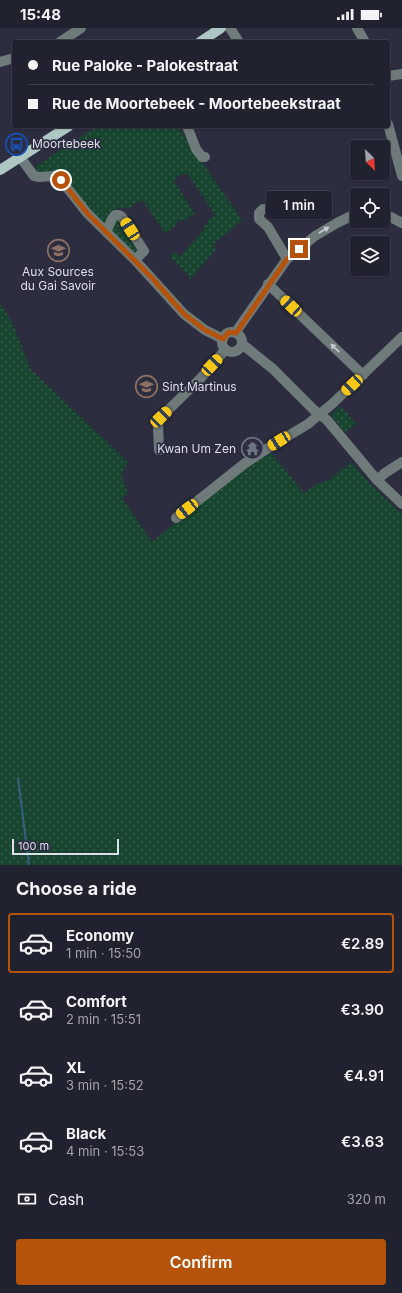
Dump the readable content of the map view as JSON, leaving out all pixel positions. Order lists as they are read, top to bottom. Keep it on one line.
{"places":{"bus stop":["Moortebeek"],"school or university":["Aux Sources du Gai Savoir","Sint Martinus"],"temple":["Kwan Um Zen"]},"scale_bar":"100 m","north":"bottom right","page":{"status":"15:48","banner":["Rue Paloke - Palokestraat","Rue de Moortebeek - Moortebeekstraat"],"bubble":"1 min","scale":"100 m","heading":"Choose a ride","list":[{"name":"Economy","note":"1 min · 15:50","value":"€2.89"},{"name":"Comfort","note":"2 min · 15:51","value":"€3.90"},{"name":"XL","note":"3 min · 15:52","value":"€4.91"},{"name":"Black","note":"4 min · 15:53","value":"€3.63"}],"pay":["Cash","320 m"],"buttons":"Confirm"}}
